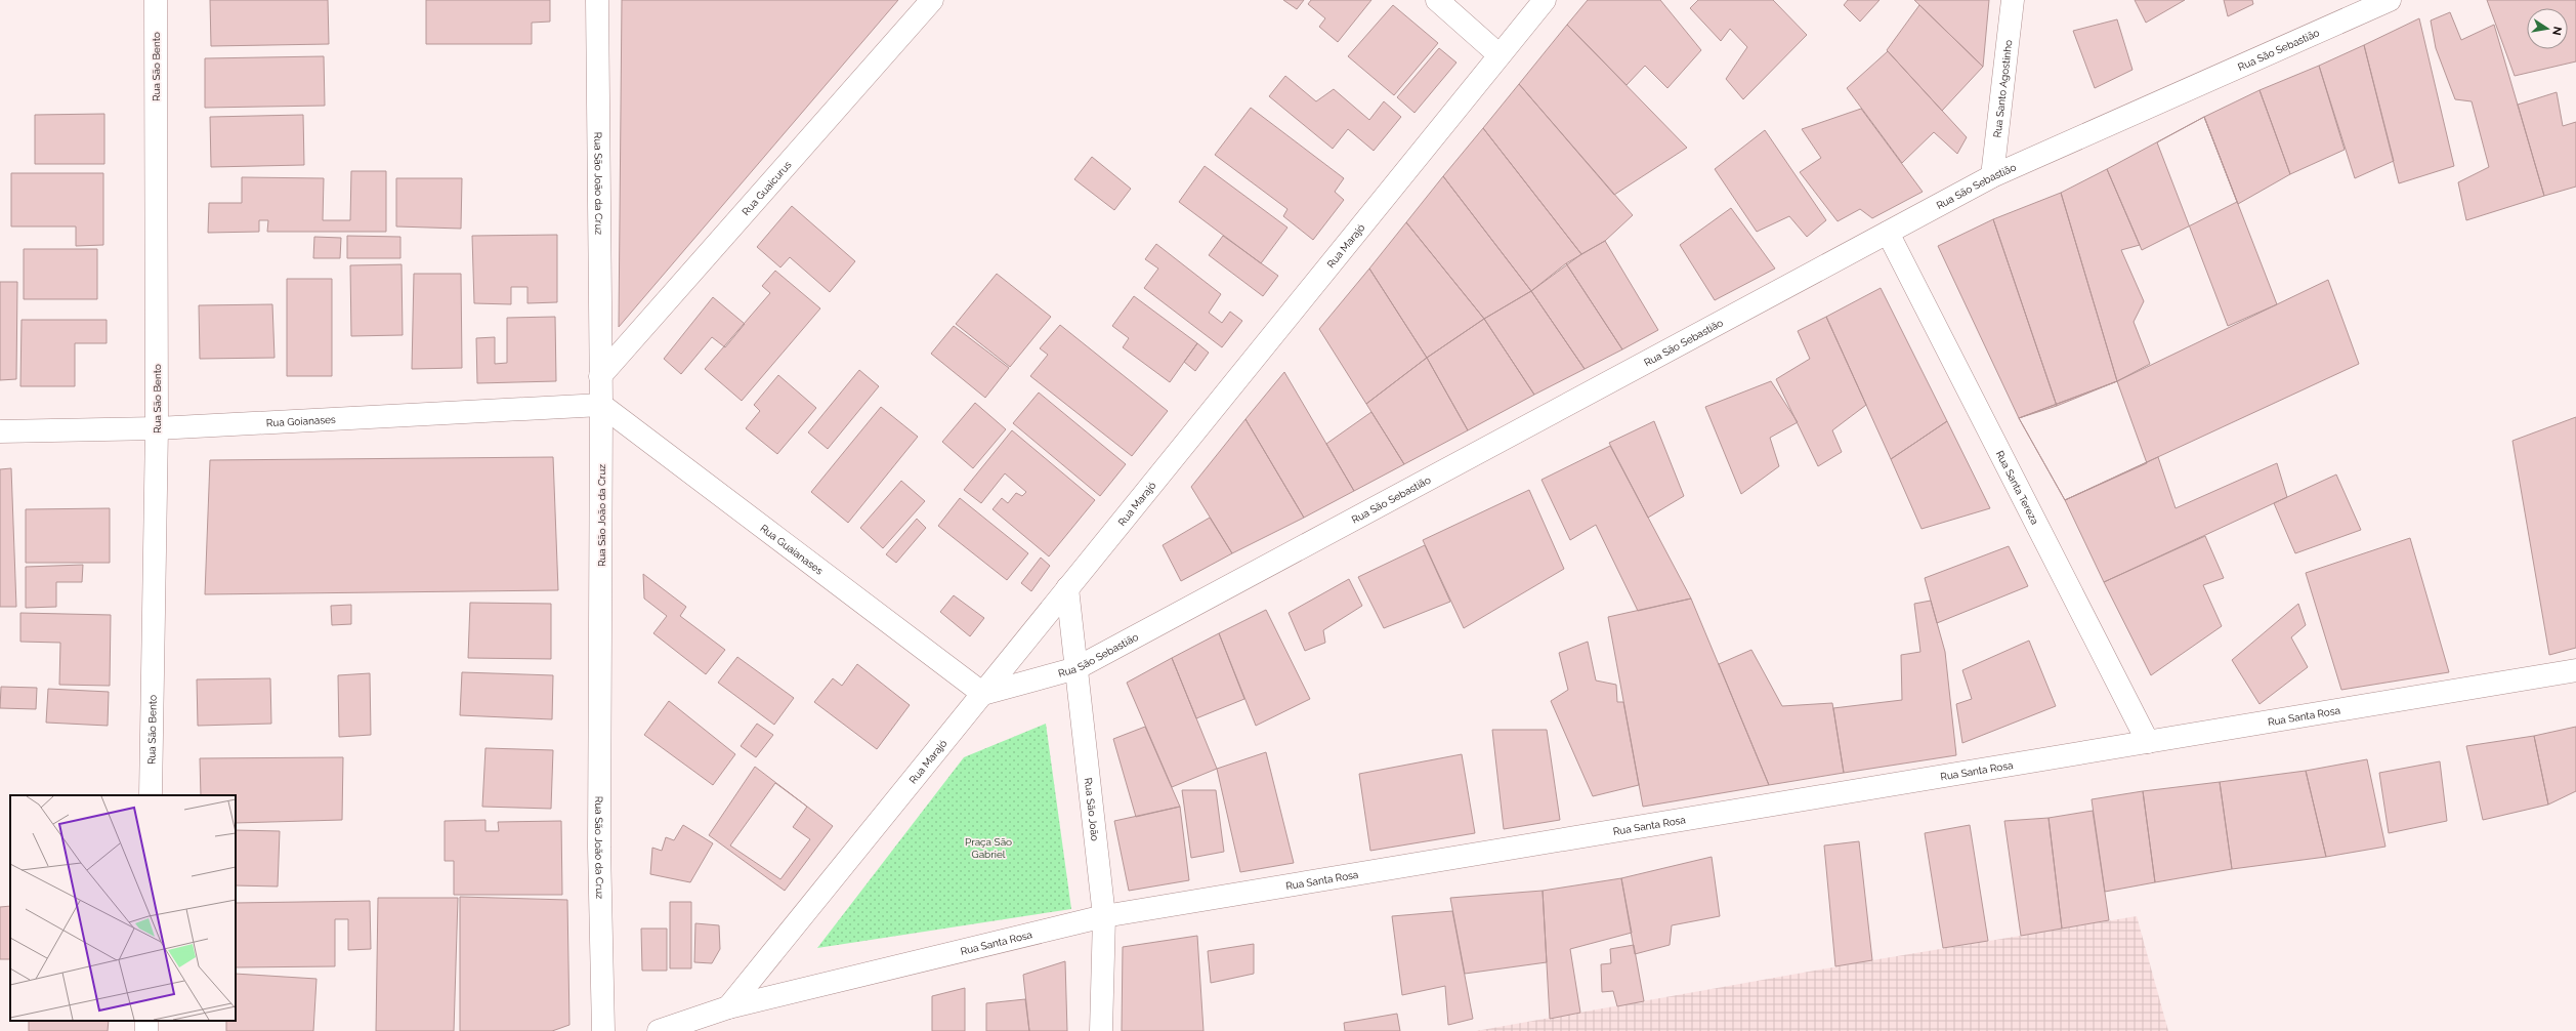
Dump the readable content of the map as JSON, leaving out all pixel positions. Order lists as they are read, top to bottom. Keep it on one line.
{"streets":{"street":["Rua São Sebastião","Rua São Bento","Rua Santo Agostinho","Rua São João da Cruz","Rua Guaicurus","Rua Marajó","Rua Goianases","Rua Santa Tereza","Rua Guaianases","Rua Santa Rosa","Rua São João"]},"crossings":[["Rua São Sebastião","Rua Santo Agostinho"],["Rua São Sebastião","Rua Marajó"],["Rua São Sebastião","Rua Santa Tereza"],["Rua São Sebastião","Rua Guaianases"],["Rua São Sebastião","Rua São João"],["Rua São Bento","Rua Goianases"],["Rua São João da Cruz","Rua Guaicurus"],["Rua São João da Cruz","Rua Goianases"],["Rua São João da Cruz","Rua Guaianases"],["Rua Marajó","Rua Guaianases"],["Rua Marajó","Rua Santa Rosa"],["Rua Marajó","Rua São João"],["Rua Goianases","Rua Guaianases"],["Rua Santa Tereza","Rua Santa Rosa"],["Rua Santa Rosa","Rua São João"]],"parks":["Praça São Gabriel"],"north":"right"}
